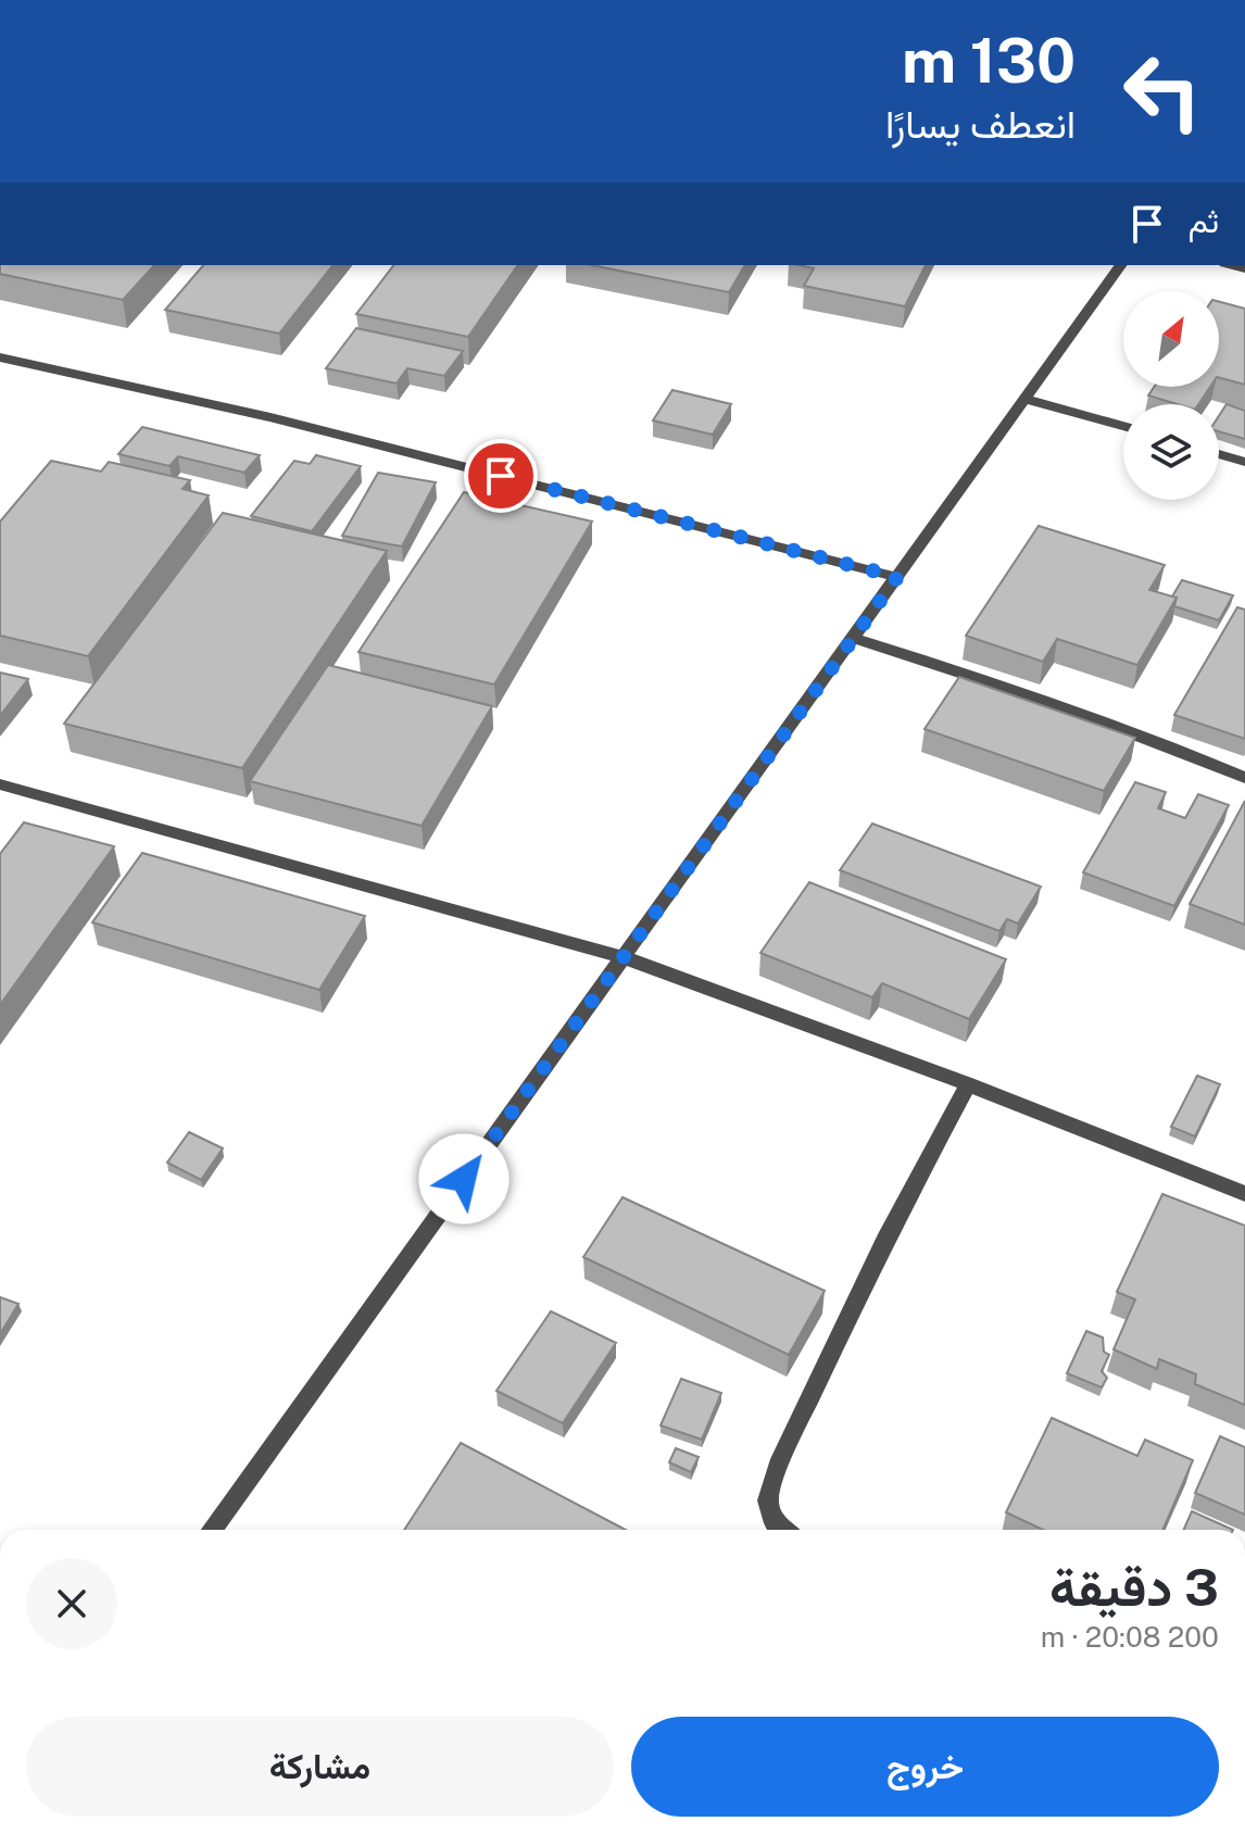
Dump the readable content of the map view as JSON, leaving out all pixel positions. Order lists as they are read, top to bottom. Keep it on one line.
{"north":"top right","page":{"turn":["130 m","انعطف يسارًا"],"then":"ثم","heading":["3 دقيقة","200 m · 20:08"],"buttons":["خروج","مشاركة"]}}
